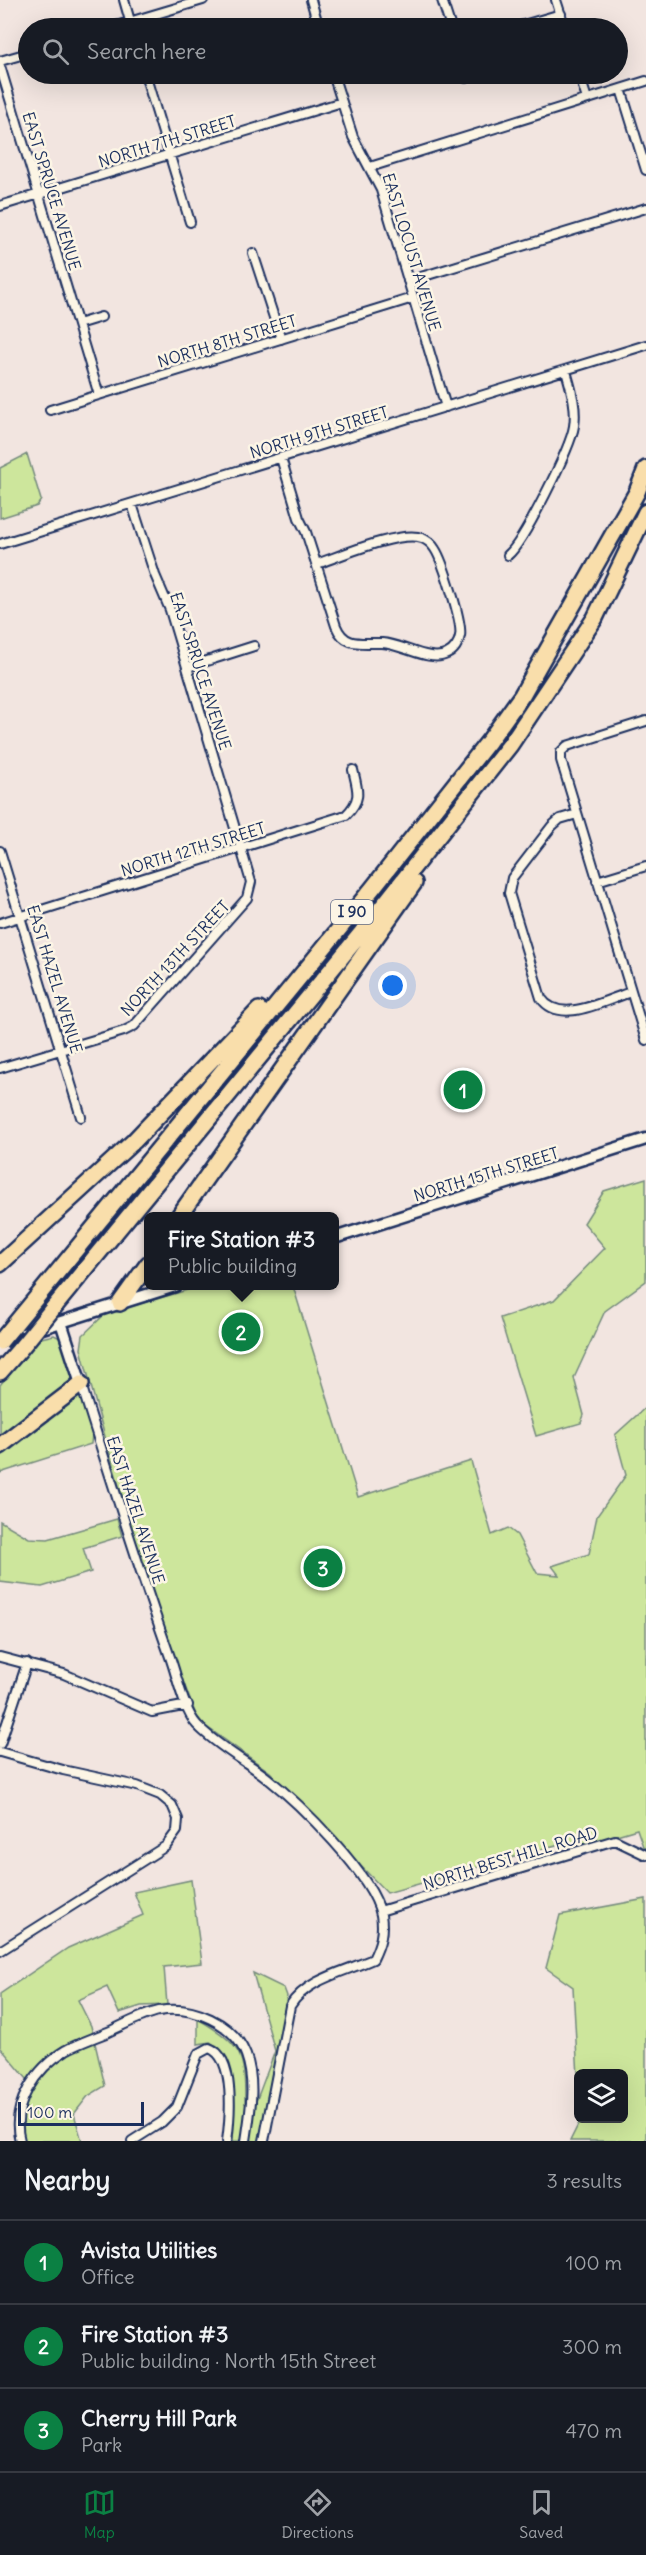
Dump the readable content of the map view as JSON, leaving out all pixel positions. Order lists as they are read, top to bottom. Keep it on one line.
{"streets":{"highway":["I 90"],"main road":["EAST HAZEL AVENUE","NORTH 15TH STREET"],"street":["NORTH 7TH STREET","EAST SPRUCE AVENUE","EAST LOCUST AVENUE","NORTH 8TH STREET","NORTH 9TH STREET","NORTH 12TH STREET","NORTH 13TH STREET","NORTH BEST HILL ROAD"]},"crossings":[["NORTH 7TH STREET","EAST SPRUCE AVENUE"],["NORTH 7TH STREET","EAST LOCUST AVENUE"],["EAST SPRUCE AVENUE","NORTH 8TH STREET"],["EAST SPRUCE AVENUE","NORTH 9TH STREET"],["EAST SPRUCE AVENUE","NORTH 12TH STREET"],["EAST SPRUCE AVENUE","NORTH 13TH STREET"],["EAST LOCUST AVENUE","NORTH 8TH STREET"],["EAST LOCUST AVENUE","NORTH 9TH STREET"],["NORTH 12TH STREET","NORTH 13TH STREET"],["NORTH 12TH STREET","EAST HAZEL AVENUE"],["I 90","EAST HAZEL AVENUE"],["NORTH 13TH STREET","EAST HAZEL AVENUE"],["EAST HAZEL AVENUE","NORTH BEST HILL ROAD"]],"scale_bar":"100 m","page":{"search":"Search here","pins":["1","2","3"],"popup":["Fire Station #3","Public building"],"scale":"100 m","heading":["Nearby","3 results"],"list":[{"mark":"1","name":"Avista Utilities","note":"Office","value":"100 m"},{"mark":"2","name":"Fire Station #3","note":"Public building · North 15th Street","value":"300 m"},{"mark":"3","name":"Cherry Hill Park","note":"Park","value":"470 m"}],"nav":["Map","Directions","Saved"]}}
